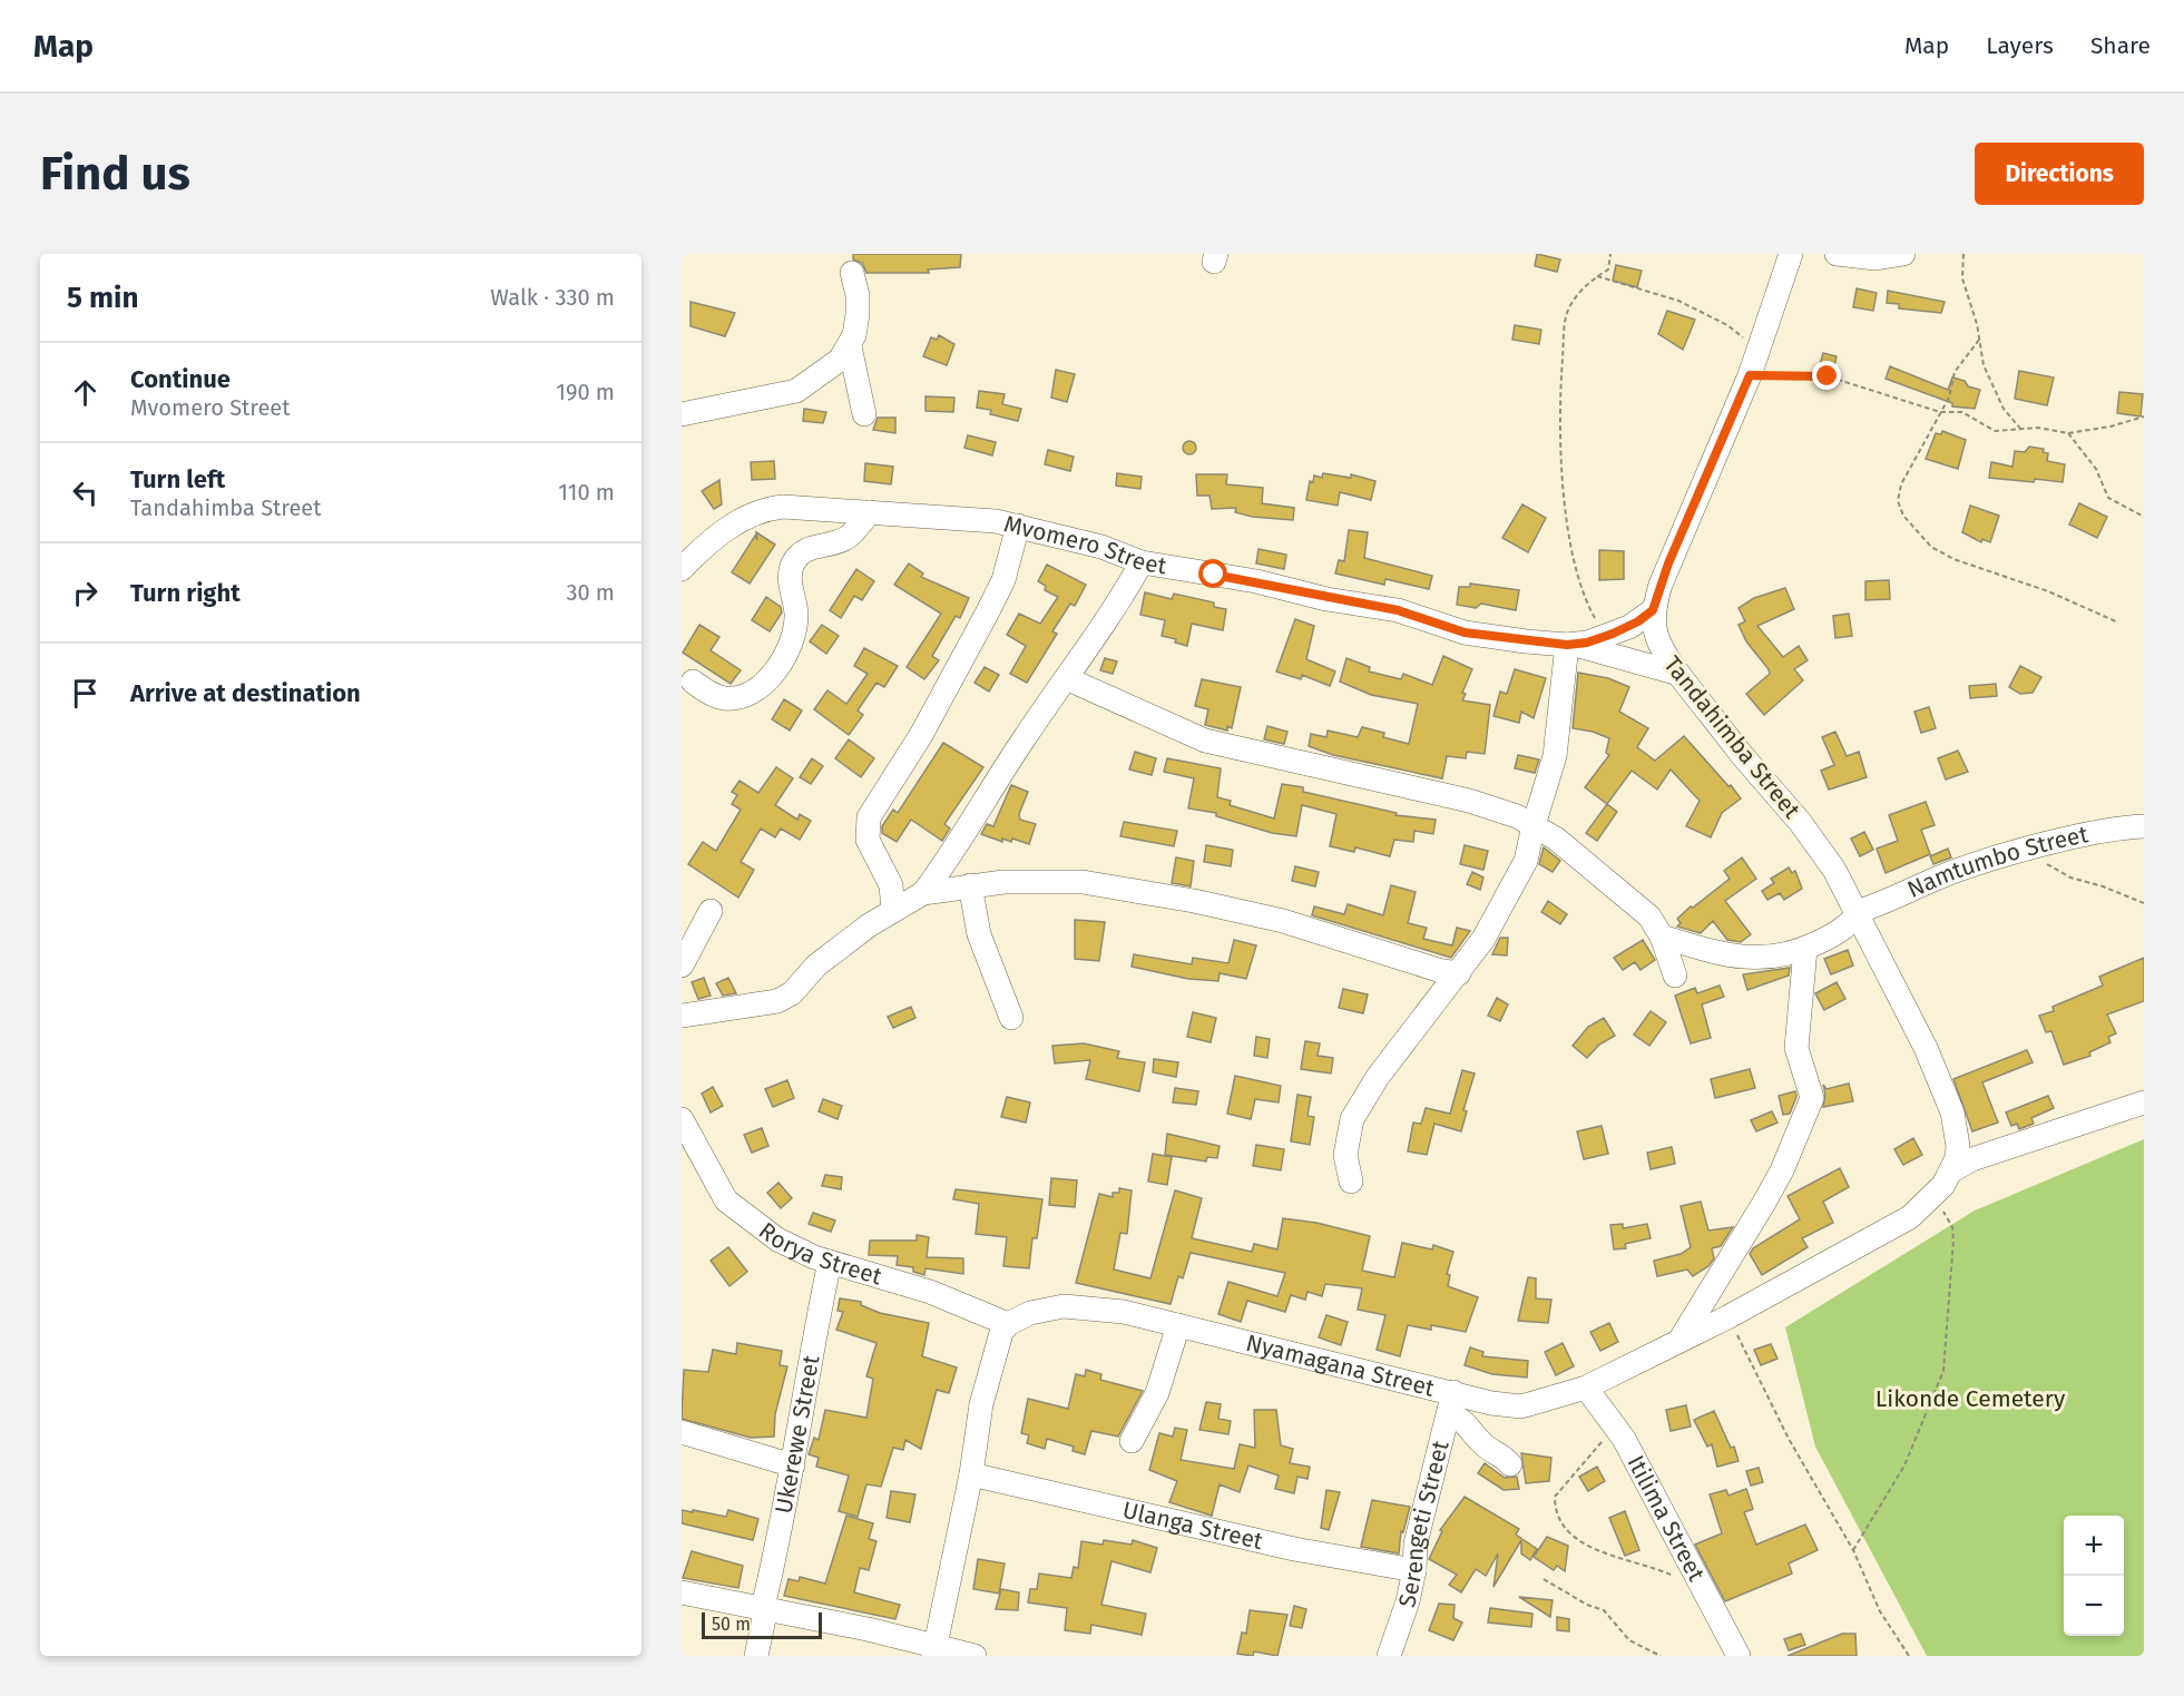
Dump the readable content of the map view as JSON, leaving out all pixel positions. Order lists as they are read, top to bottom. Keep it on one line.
{"streets":{"street":["Mvomero Street","Tandahimba Street","Namtumbo Street","Rorya Street","Nyamagana Street","Ukerewe Street","Itilima Street","Serengeti Street","Ulanga Street"]},"crossings":[["Mvomero Street","Tandahimba Street"],["Tandahimba Street","Namtumbo Street"],["Tandahimba Street","Nyamagana Street"],["Rorya Street","Nyamagana Street"],["Rorya Street","Ukerewe Street"],["Nyamagana Street","Itilima Street"],["Nyamagana Street","Serengeti Street"],["Serengeti Street","Ulanga Street"]],"parks":["Likonde Cemetery"],"scale_bar":"50 m","page":{"header":"Map","nav":["Map","Layers","Share"],"buttons":"Directions","title":"Find us","heading":["5 min","Walk · 330 m"],"list":[["Continue","Mvomero Street","190 m"],["Turn left","Tandahimba Street","110 m"],["Turn right","30 m"],"Arrive at destination"],"map_buttons":["+","−"],"scale":"50 m"}}
